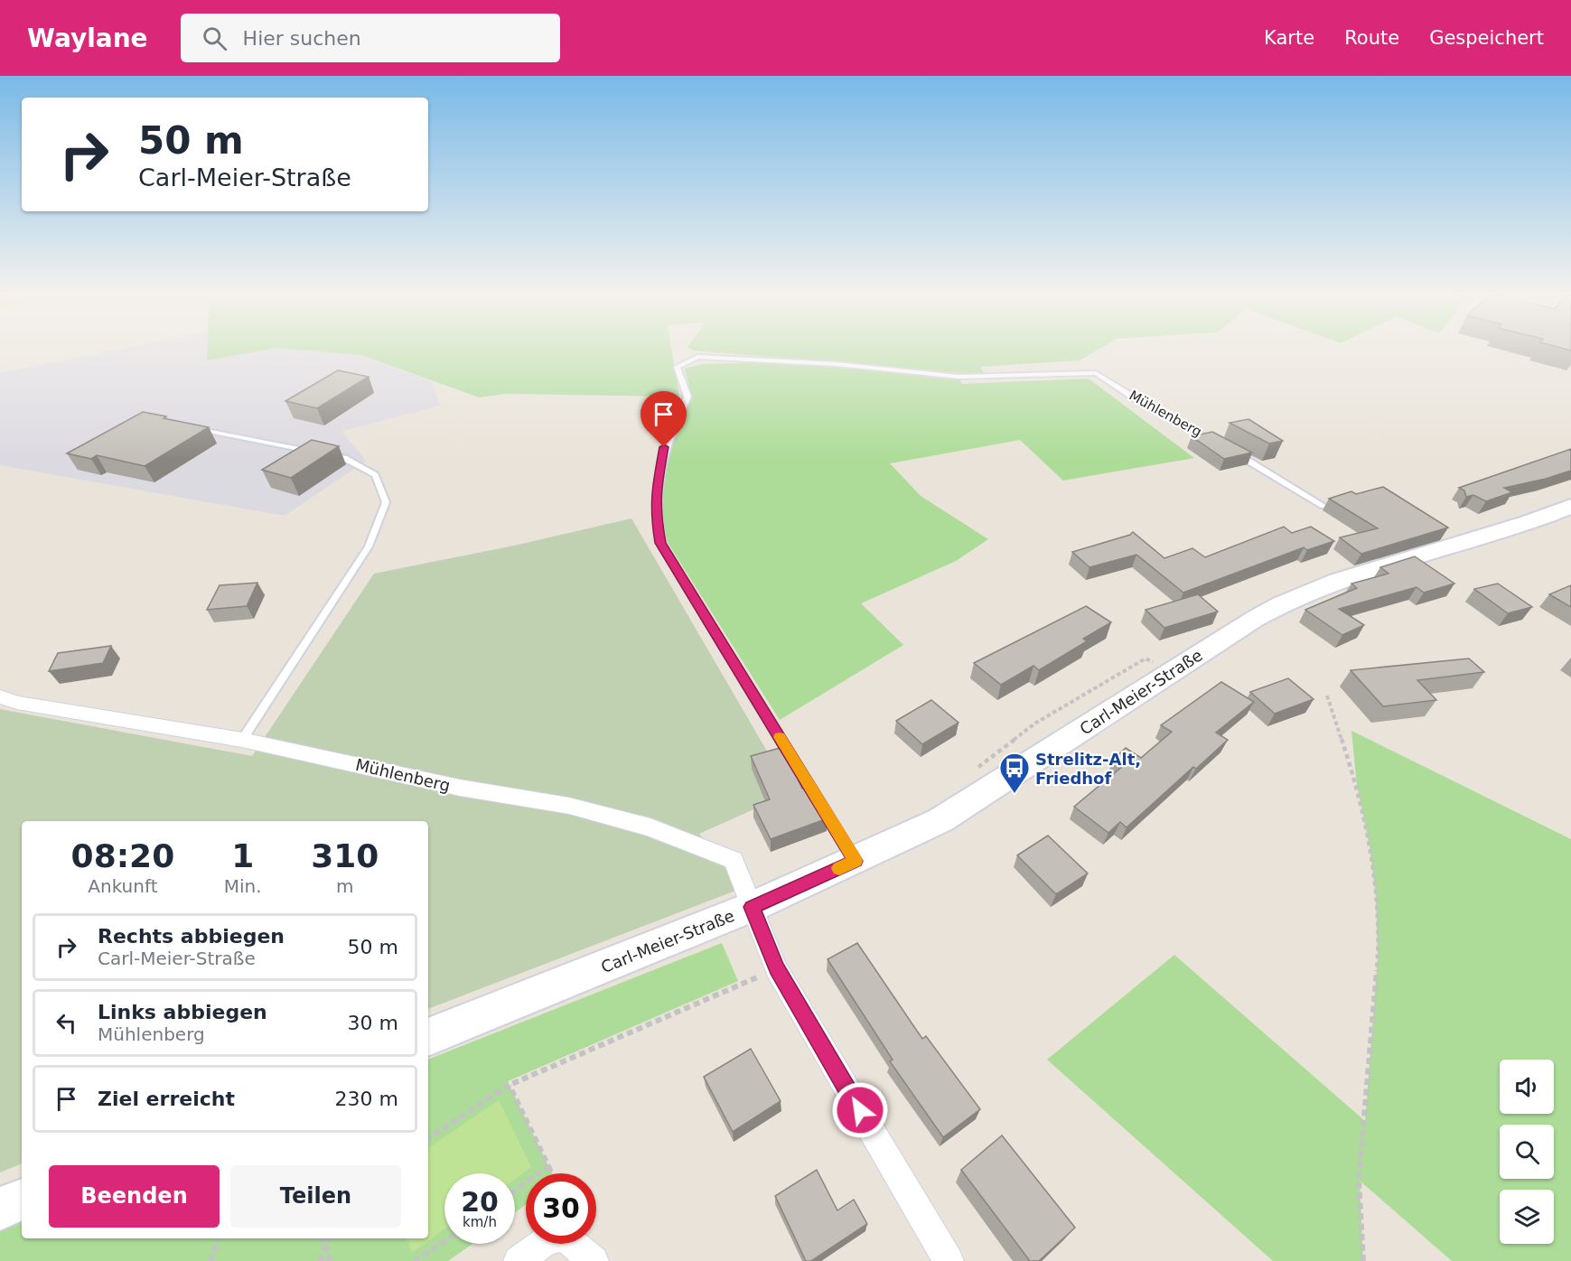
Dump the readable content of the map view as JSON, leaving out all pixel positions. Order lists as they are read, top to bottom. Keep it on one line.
{"streets":{"street":["Mühlenberg","Carl-Meier-Straße"]},"crossings":[["Mühlenberg","Carl-Meier-Straße"]],"places":{"bus stop":["Strelitz-Alt, Friedhof"]},"page":{"header":"Waylane","search":"Hier suchen","nav":["Karte","Route","Gespeichert"],"turn":["50 m","Carl-Meier-Straße"],"eta":["08:20","Ankunft","1","Min.","310","m"],"list":[{"name":"Rechts abbiegen","note":"Carl-Meier-Straße","value":"50 m"},{"name":"Links abbiegen","note":"Mühlenberg","value":"30 m"},{"name":"Ziel erreicht","value":"230 m"}],"buttons":["Beenden","Teilen"],"speed":"20 km/h","limit":"30"}}
